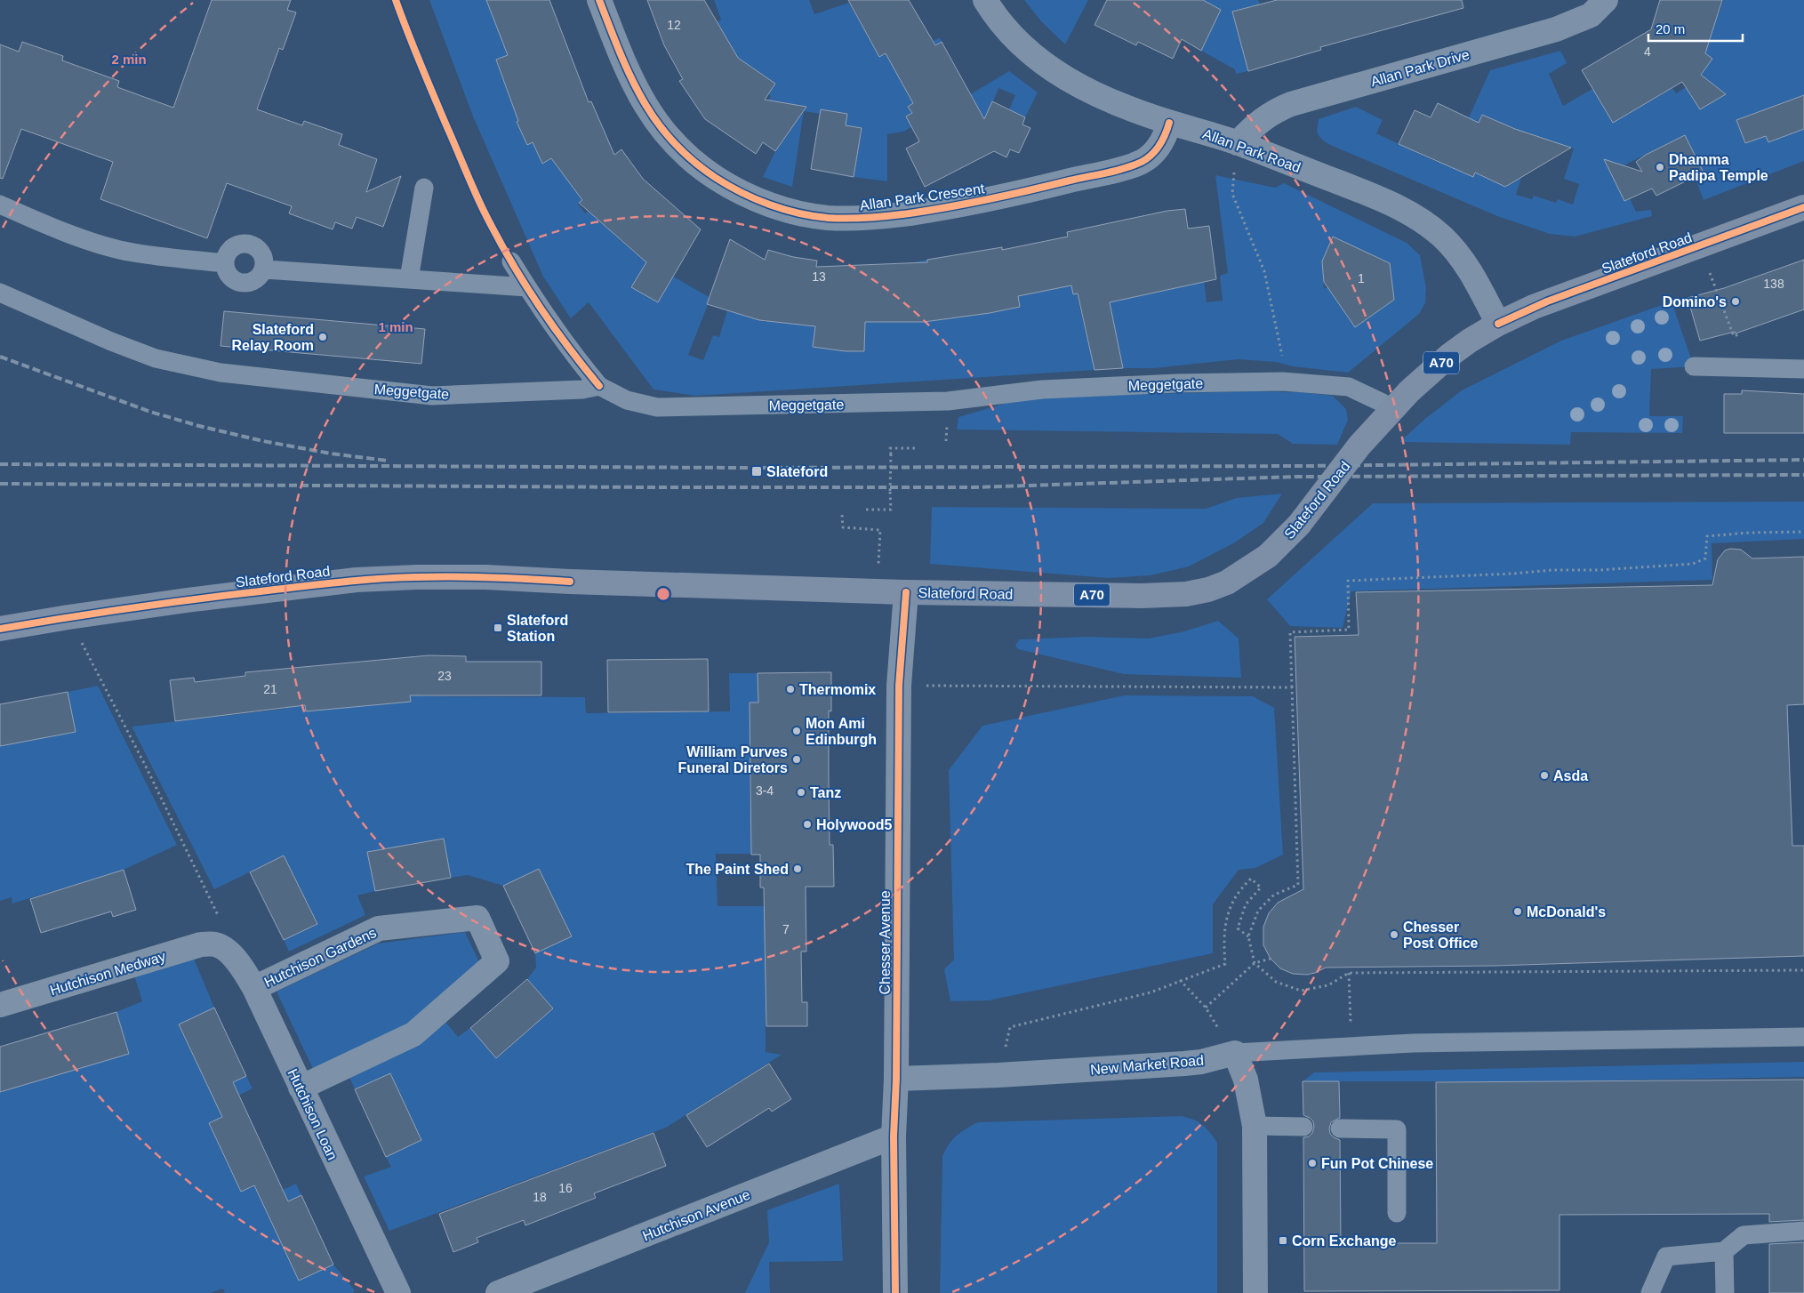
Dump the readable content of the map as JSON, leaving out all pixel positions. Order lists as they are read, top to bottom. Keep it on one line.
{"streets":{"main road":["Slateford Road","A70"],"street":["Allan Park Drive","Allan Park Road","Allan Park Crescent","Chesser Avenue","Hutchison Gardens","Hutchison Medway","New Market Road","Hutchison Loan","Hutchison Avenue"],"lane":["Meggetgate"]},"crossings":[["Allan Park Drive","Allan Park Road"],["Allan Park Road","Allan Park Crescent"],["Allan Park Road","Slateford Road"],["Slateford Road","Meggetgate"],["Slateford Road","Chesser Avenue"],["Chesser Avenue","New Market Road"],["Chesser Avenue","Hutchison Avenue"],["Hutchison Gardens","Hutchison Loan"],["Hutchison Medway","Hutchison Loan"]],"places":{"other":["Dhamma Padipa Temple","Domino's","Slateford Relay Room","Thermomix","Mon Ami Edinburgh","William Purves Funeral Diretors","Asda","Tanz","Holywood5","The Paint Shed","McDonald's","Chesser Post Office","Fun Pot Chinese"],"transit":["Slateford","Slateford Station","Corn Exchange"]},"house_numbers":["12","4","13","1","138","23","21","3-4","7","16","18"],"scale_bar":"20 m","rings":["2 min","1 min"]}
